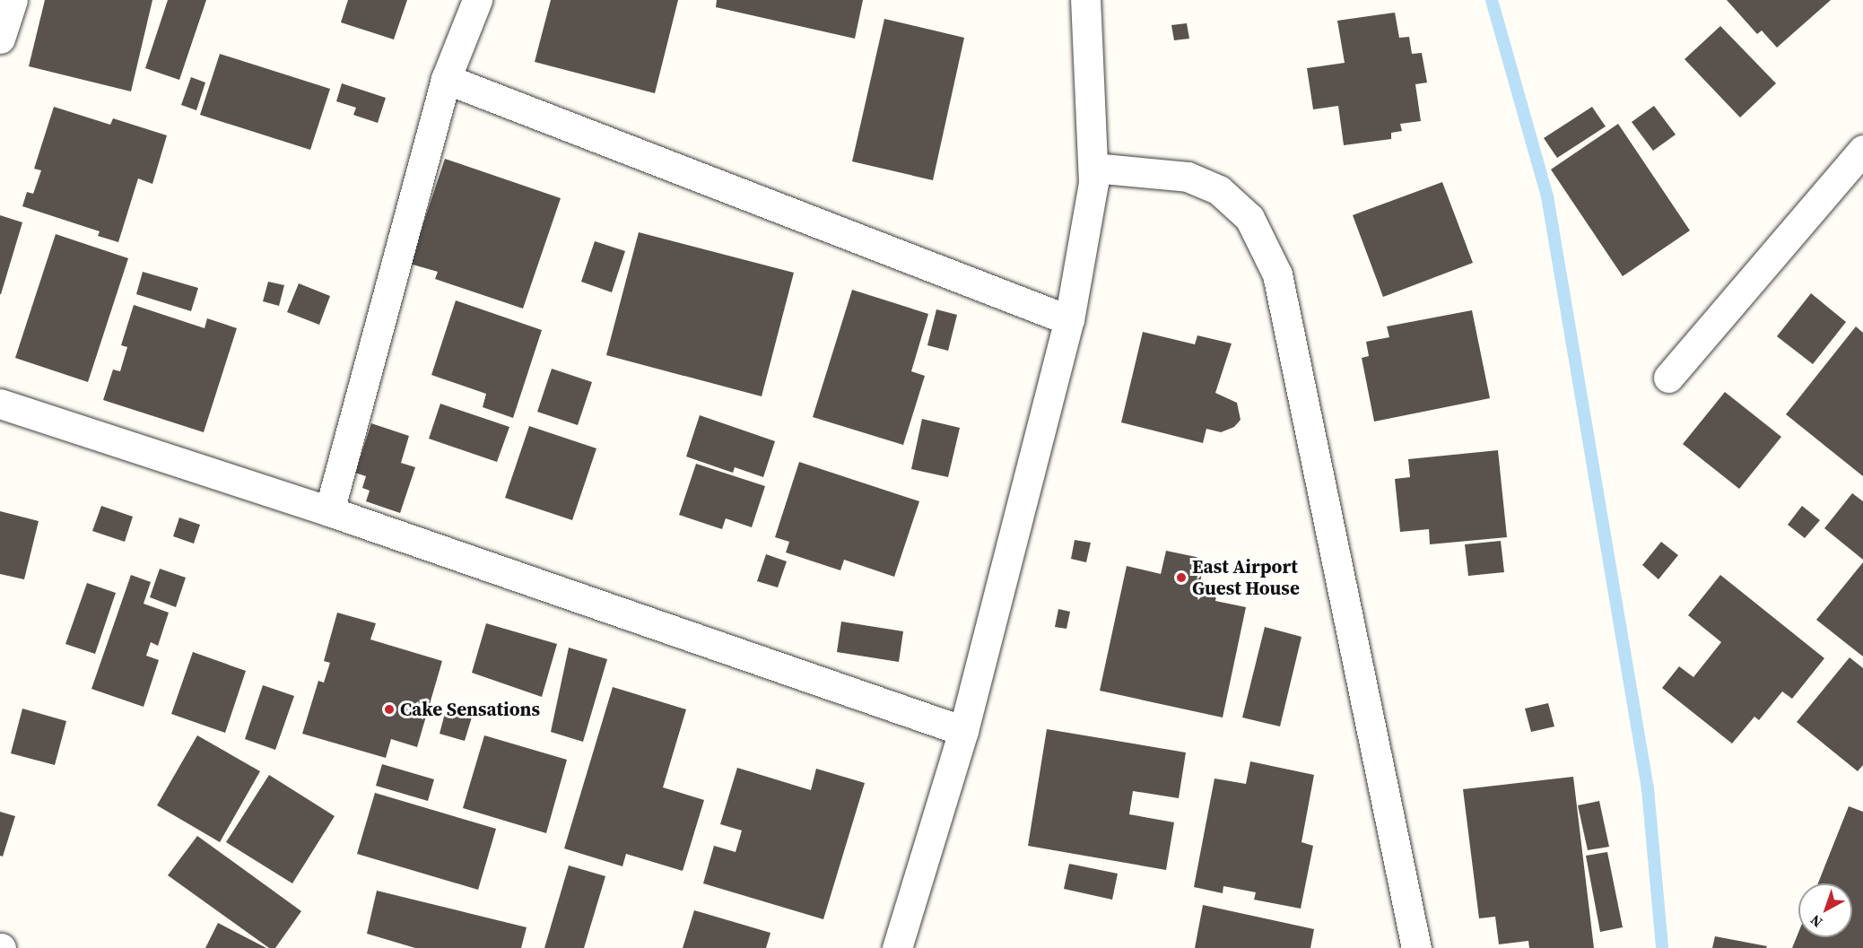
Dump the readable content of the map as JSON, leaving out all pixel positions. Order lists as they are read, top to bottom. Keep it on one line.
{"places":["East Airport Guest House","Cake Sensations"],"north":"bottom left"}
